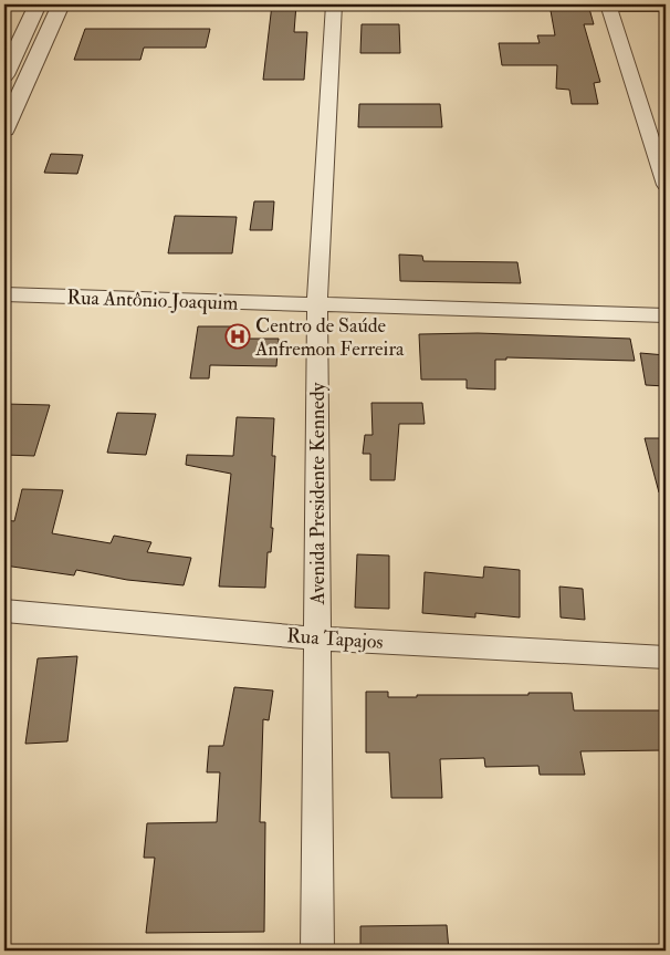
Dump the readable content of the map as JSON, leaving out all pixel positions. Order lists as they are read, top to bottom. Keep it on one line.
{"streets":{"street":["Rua Antônio Joaquim","Avenida Presidente Kennedy","Rua Tapajos"]},"crossings":[["Rua Antônio Joaquim","Avenida Presidente Kennedy"],["Avenida Presidente Kennedy","Rua Tapajos"]],"places":{"hospital":["Centro de Saúde Anfremon Ferreira"]}}
